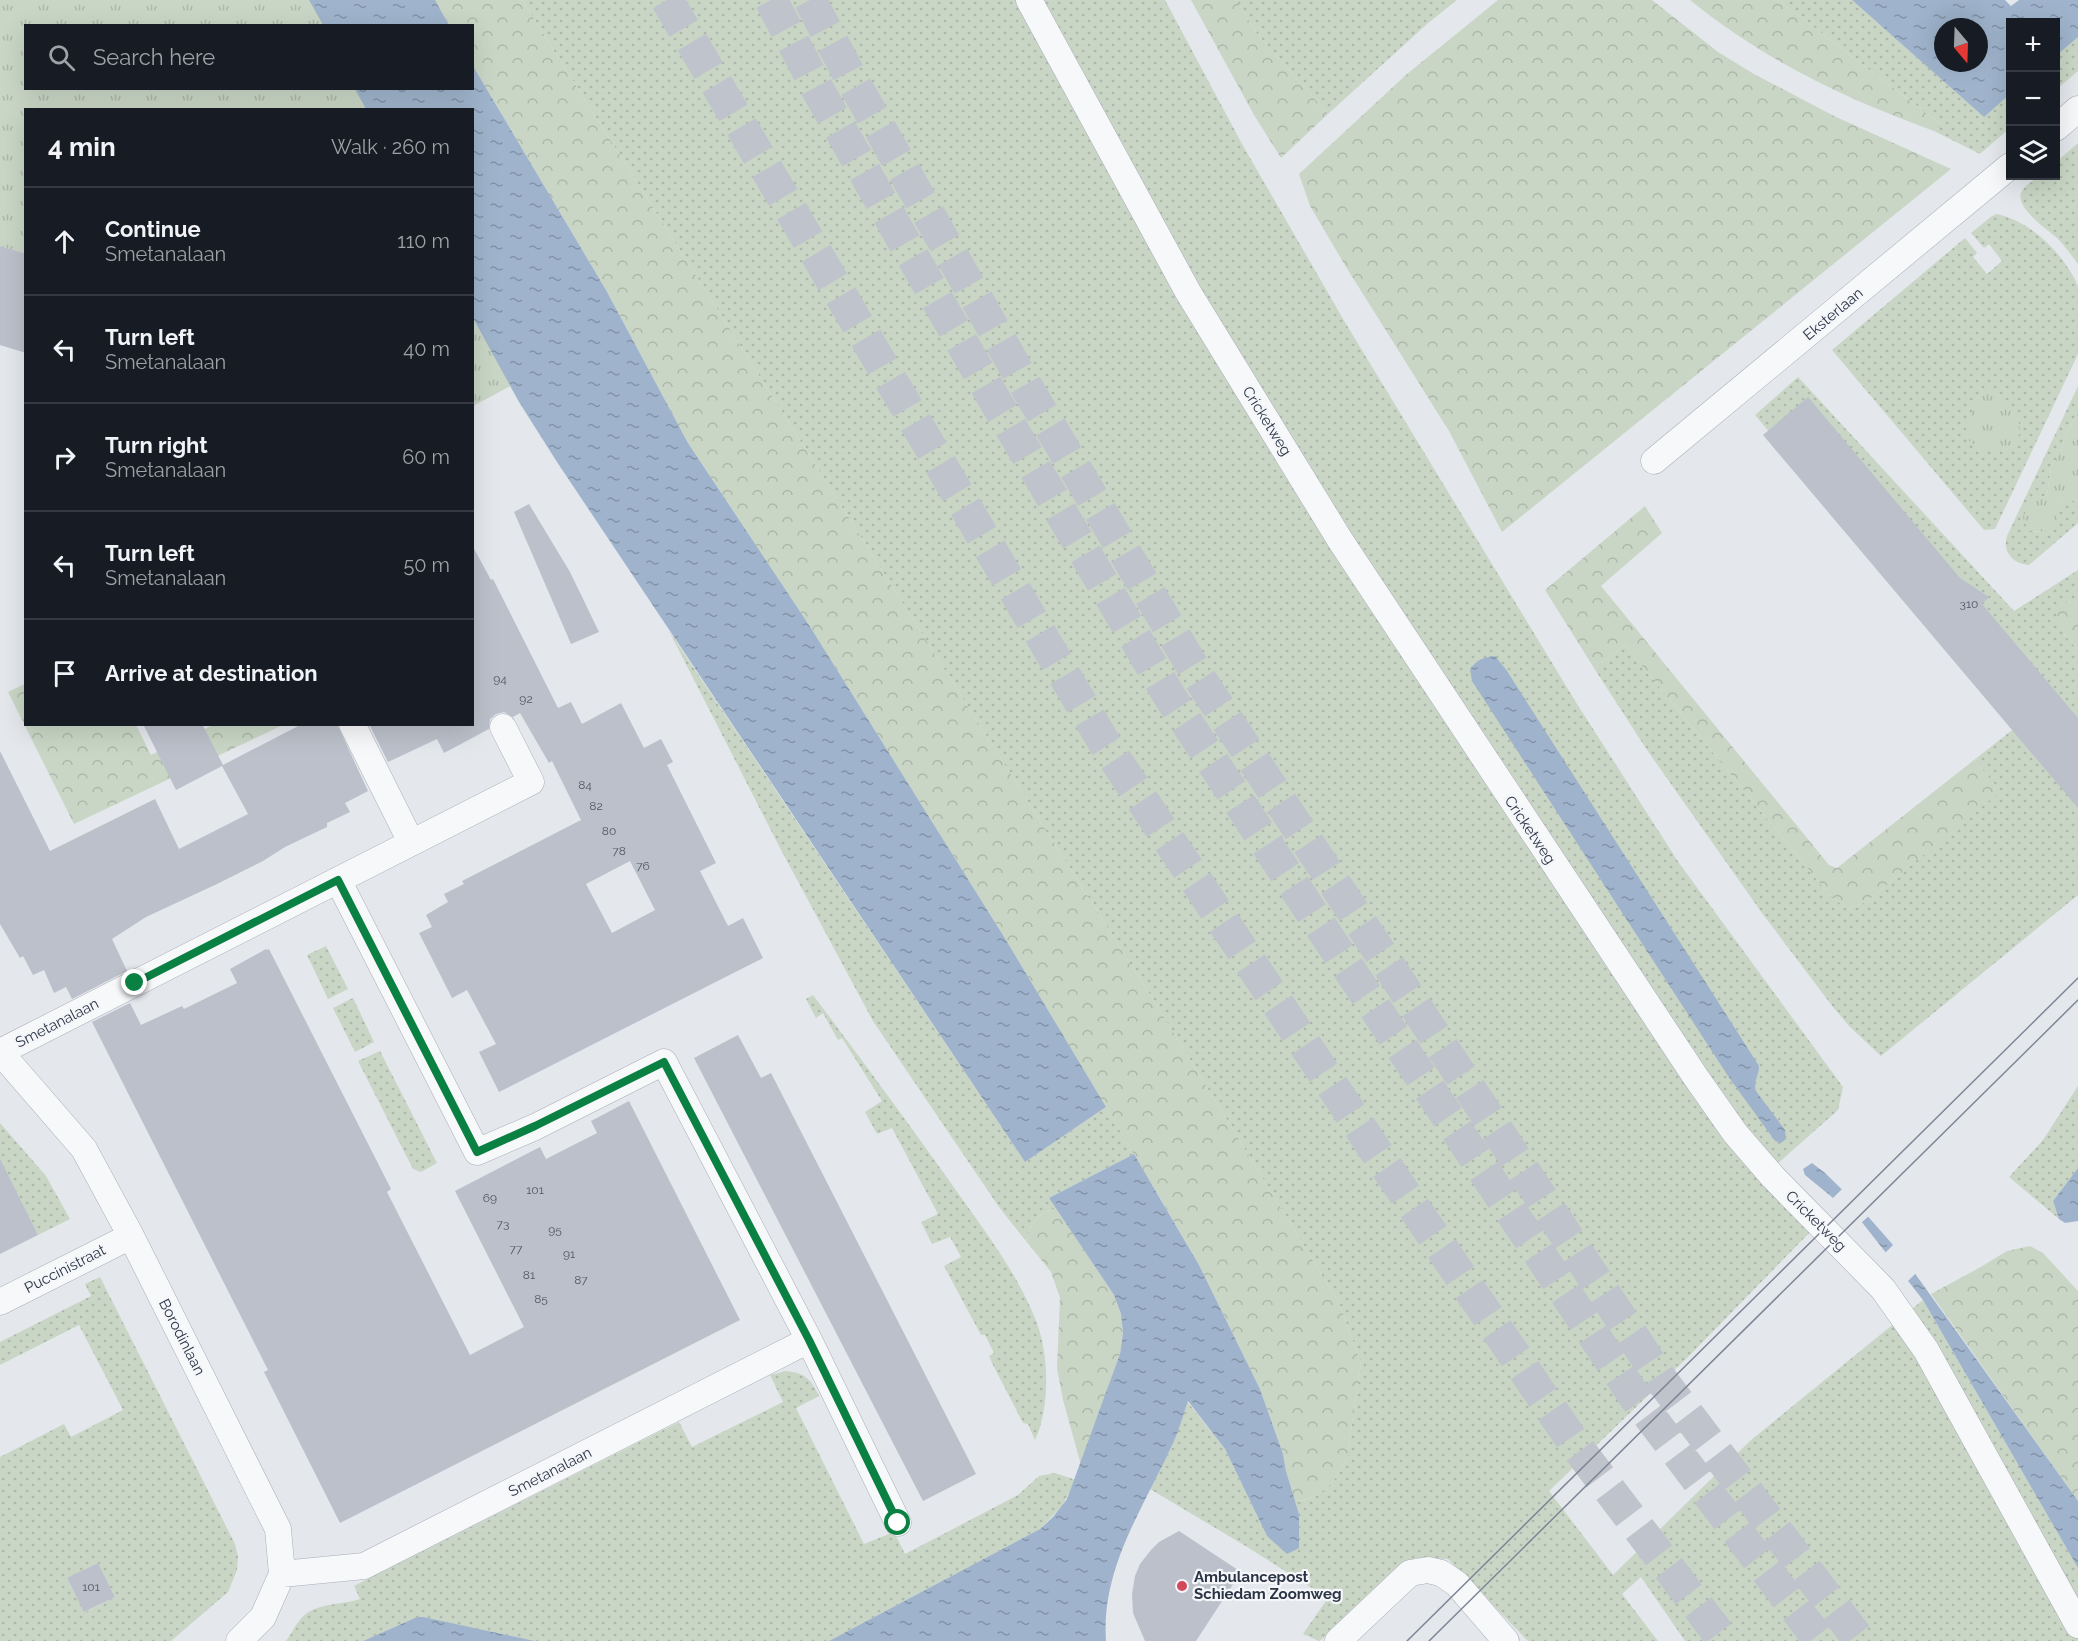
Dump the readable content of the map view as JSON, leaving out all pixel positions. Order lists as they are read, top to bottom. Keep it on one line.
{"streets":{"street":["Eksterlaan","Cricketweg","Smetanalaan","Puccinistraat","Borodinlaan"]},"crossings":[["Smetanalaan","Borodinlaan"],["Puccinistraat","Borodinlaan"]],"places":["Ambulancepost Schiedam Zoomweg"],"house_numbers":["310","94","92","84","82","80","78","76","101","69","73","95","77","91","81","87","85","101"],"north":"bottom","page":{"map_buttons":["+","−"],"search":"Search here","heading":["4 min","Walk · 260 m"],"list":[["Continue","Smetanalaan","110 m"],["Turn left","Smetanalaan","40 m"],["Turn right","Smetanalaan","60 m"],["Turn left","Smetanalaan","50 m"],"Arrive at destination"]}}
